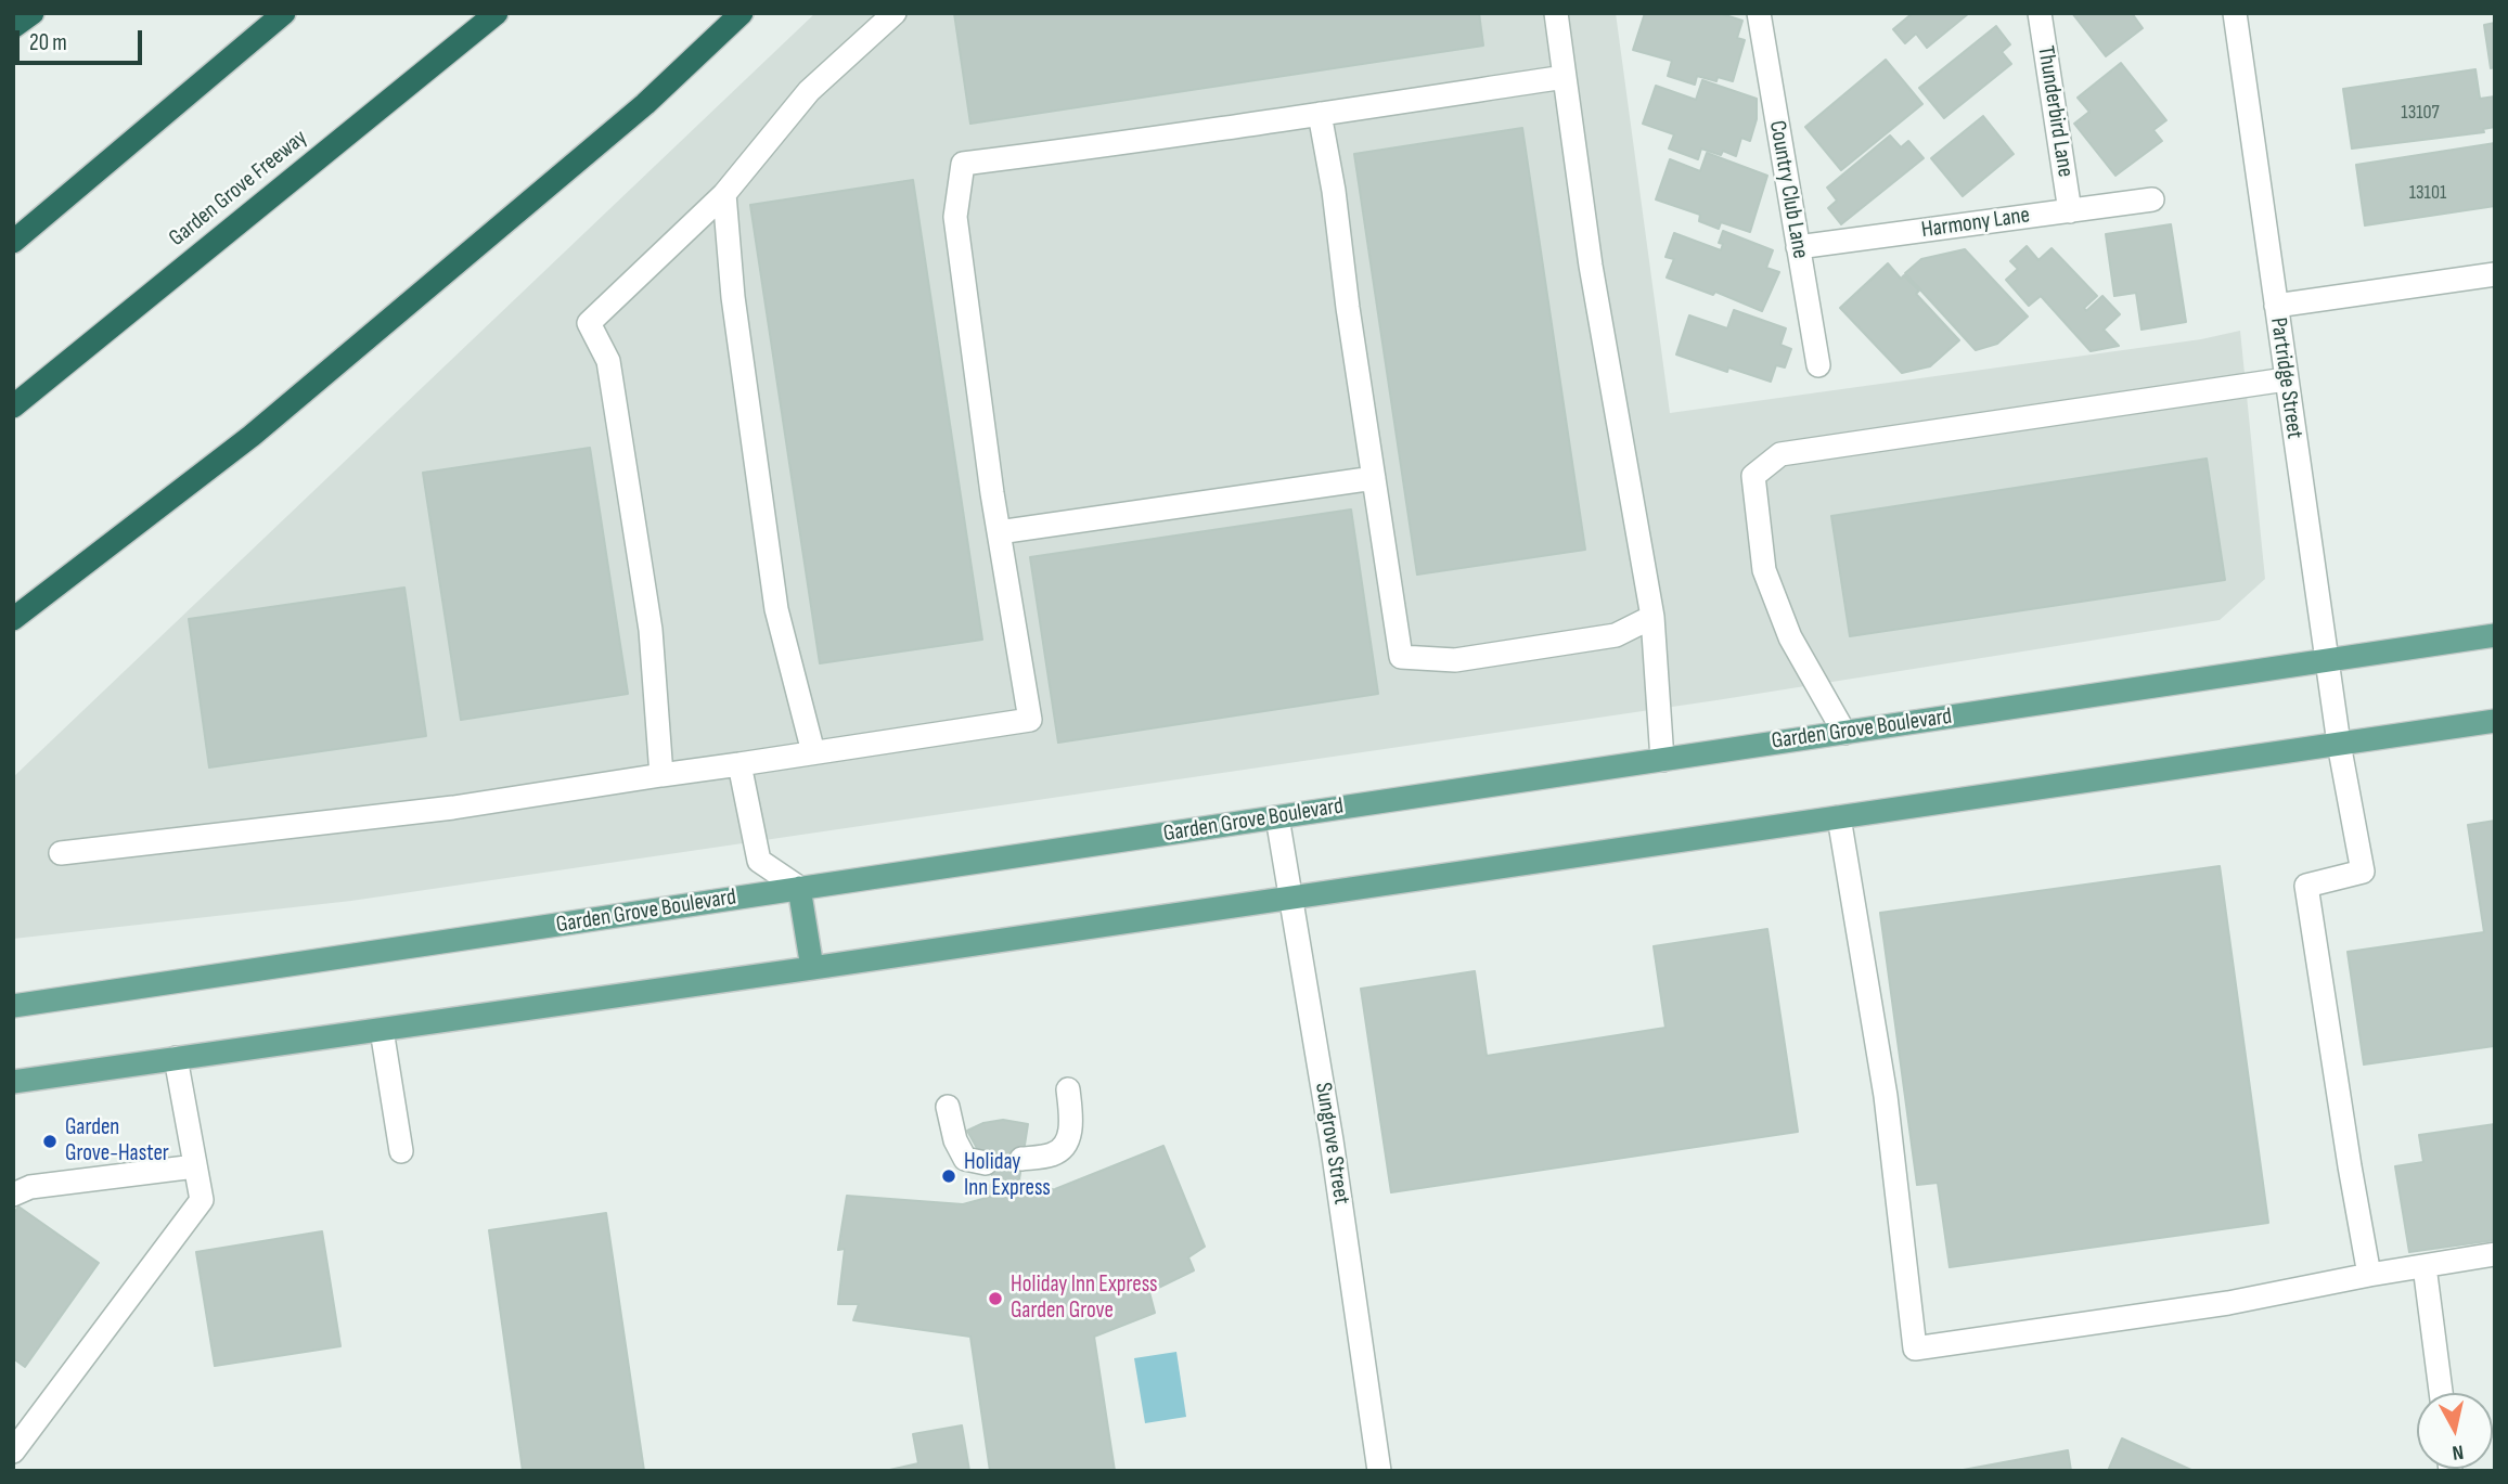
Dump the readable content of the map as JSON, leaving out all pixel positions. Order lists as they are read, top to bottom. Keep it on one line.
{"streets":{"highway":["Garden Grove Freeway"],"main road":["Garden Grove Boulevard"],"street":["Thunderbird Lane","Country Club Lane","Harmony Lane","Partridge Street","Sungrove Street"]},"crossings":[["Thunderbird Lane","Harmony Lane"],["Country Club Lane","Harmony Lane"],["Partridge Street","Garden Grove Boulevard"],["Garden Grove Boulevard","Sungrove Street"]],"places":["Garden Grove-Haster","Holiday Inn Express","Holiday Inn Express Garden Grove"],"house_numbers":["13107","13101"],"scale_bar":"20 m","north":"bottom"}
